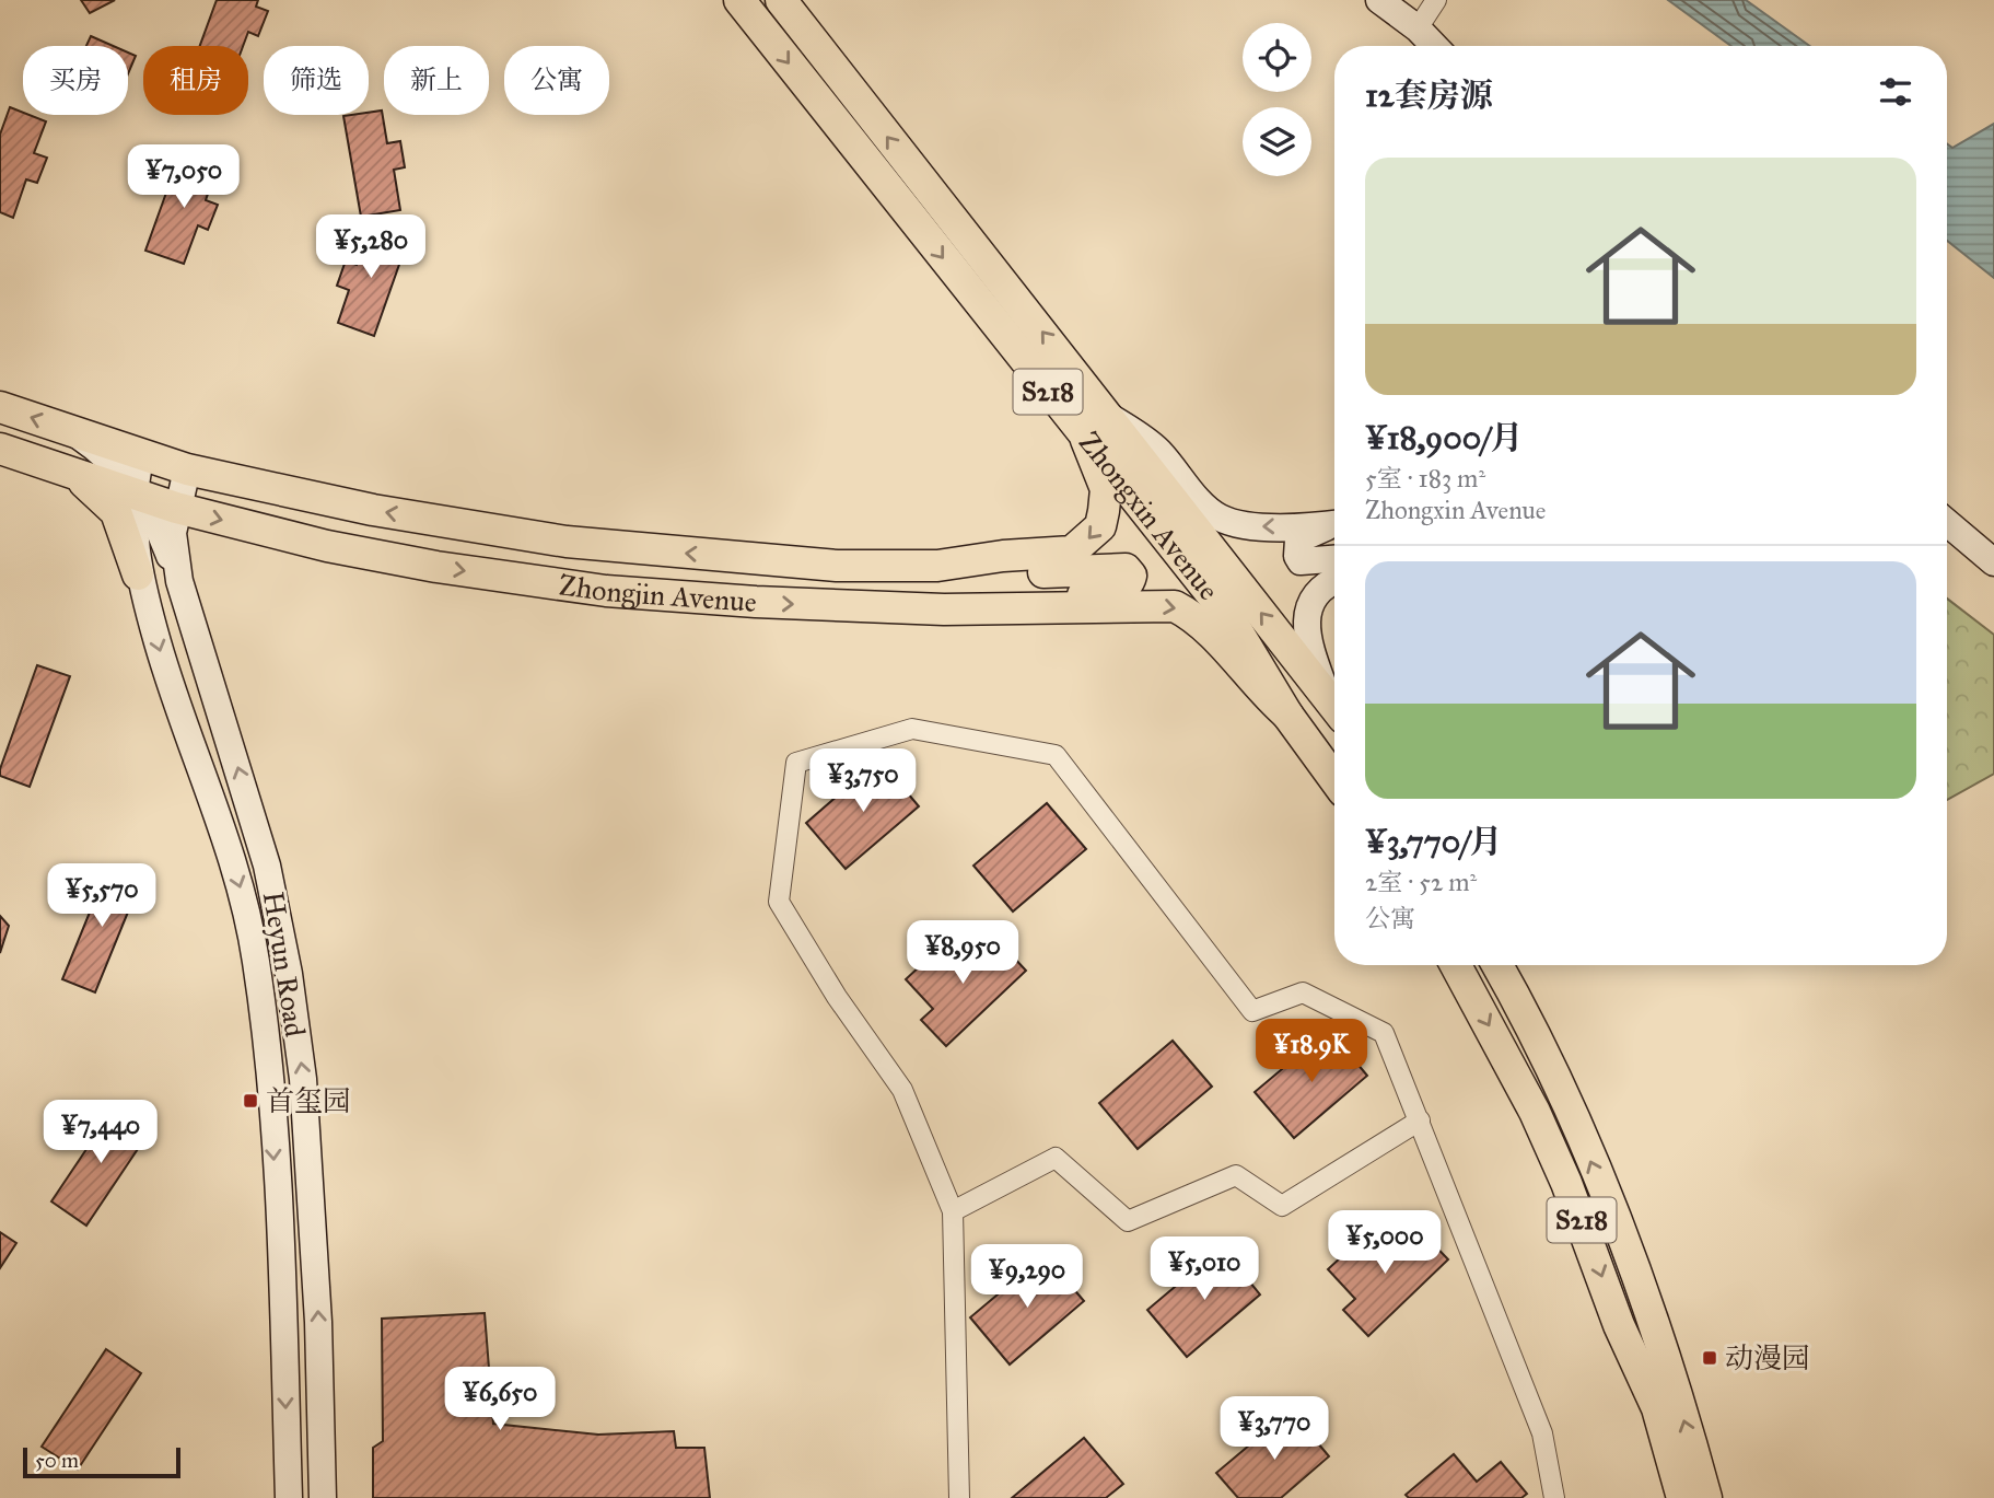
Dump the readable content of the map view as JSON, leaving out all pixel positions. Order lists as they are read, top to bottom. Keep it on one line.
{"streets":{"main road":["S218","Zhongxin Avenue","Zhongjin Avenue","Heyun Road"]},"crossings":[["Zhongxin Avenue","Zhongjin Avenue"],["Zhongjin Avenue","Heyun Road"]],"places":{"transit":["首玺园","动漫园"]},"scale_bar":"50 m","page":{"chip":["买房","租房","筛选","新上","公寓"],"heading":"12套房源","list":[{"name":"¥18,900/月","note":"5室 · 183 m² · Zhongxin Avenue"},{"name":"¥3,770/月","note":"2室 · 52 m² · 公寓"}],"price":["¥7,050","¥5,280","¥3,750","¥5,570","¥8,950","¥18.9K","¥7,440","¥5,000","¥5,010","¥9,290","¥6,650","¥3,770"],"scale":"50 m"}}
